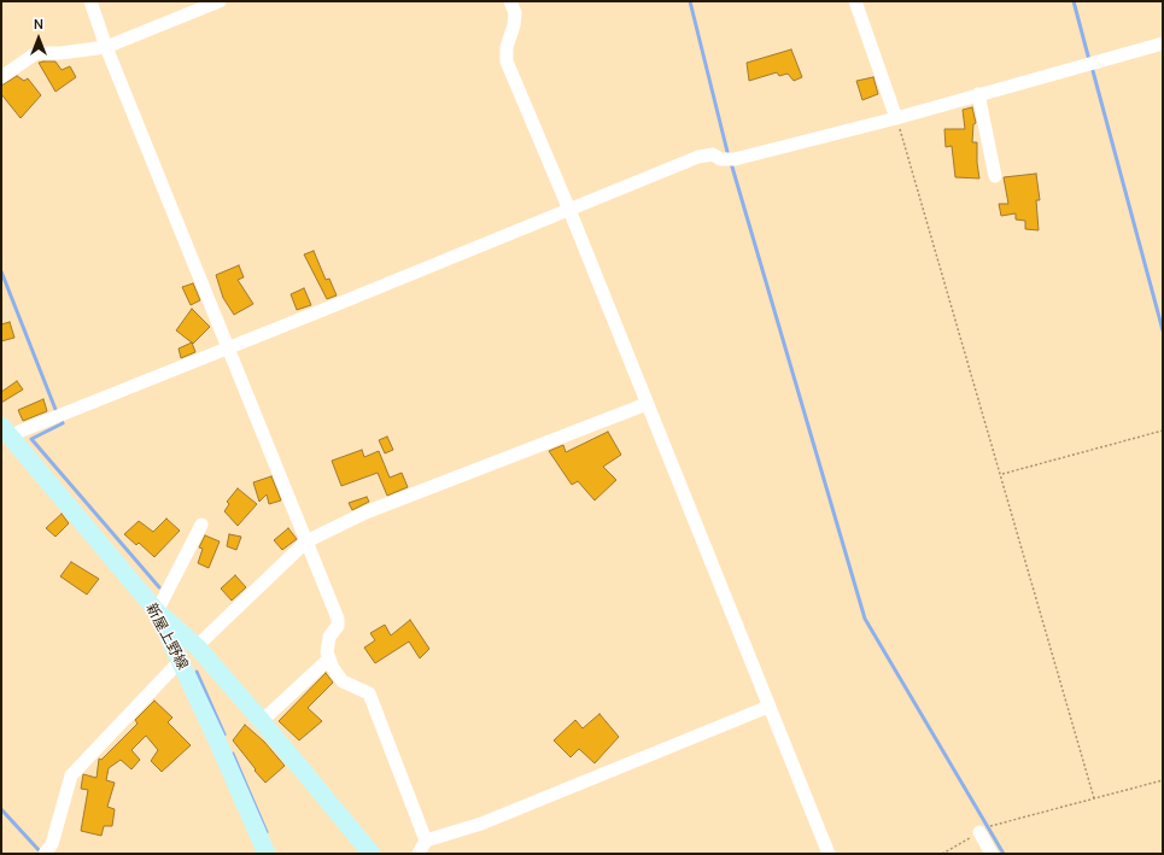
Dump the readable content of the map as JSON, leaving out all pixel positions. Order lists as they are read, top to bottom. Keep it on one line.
{"streets":{"main road":["新屋上野線"]},"north":"top"}
